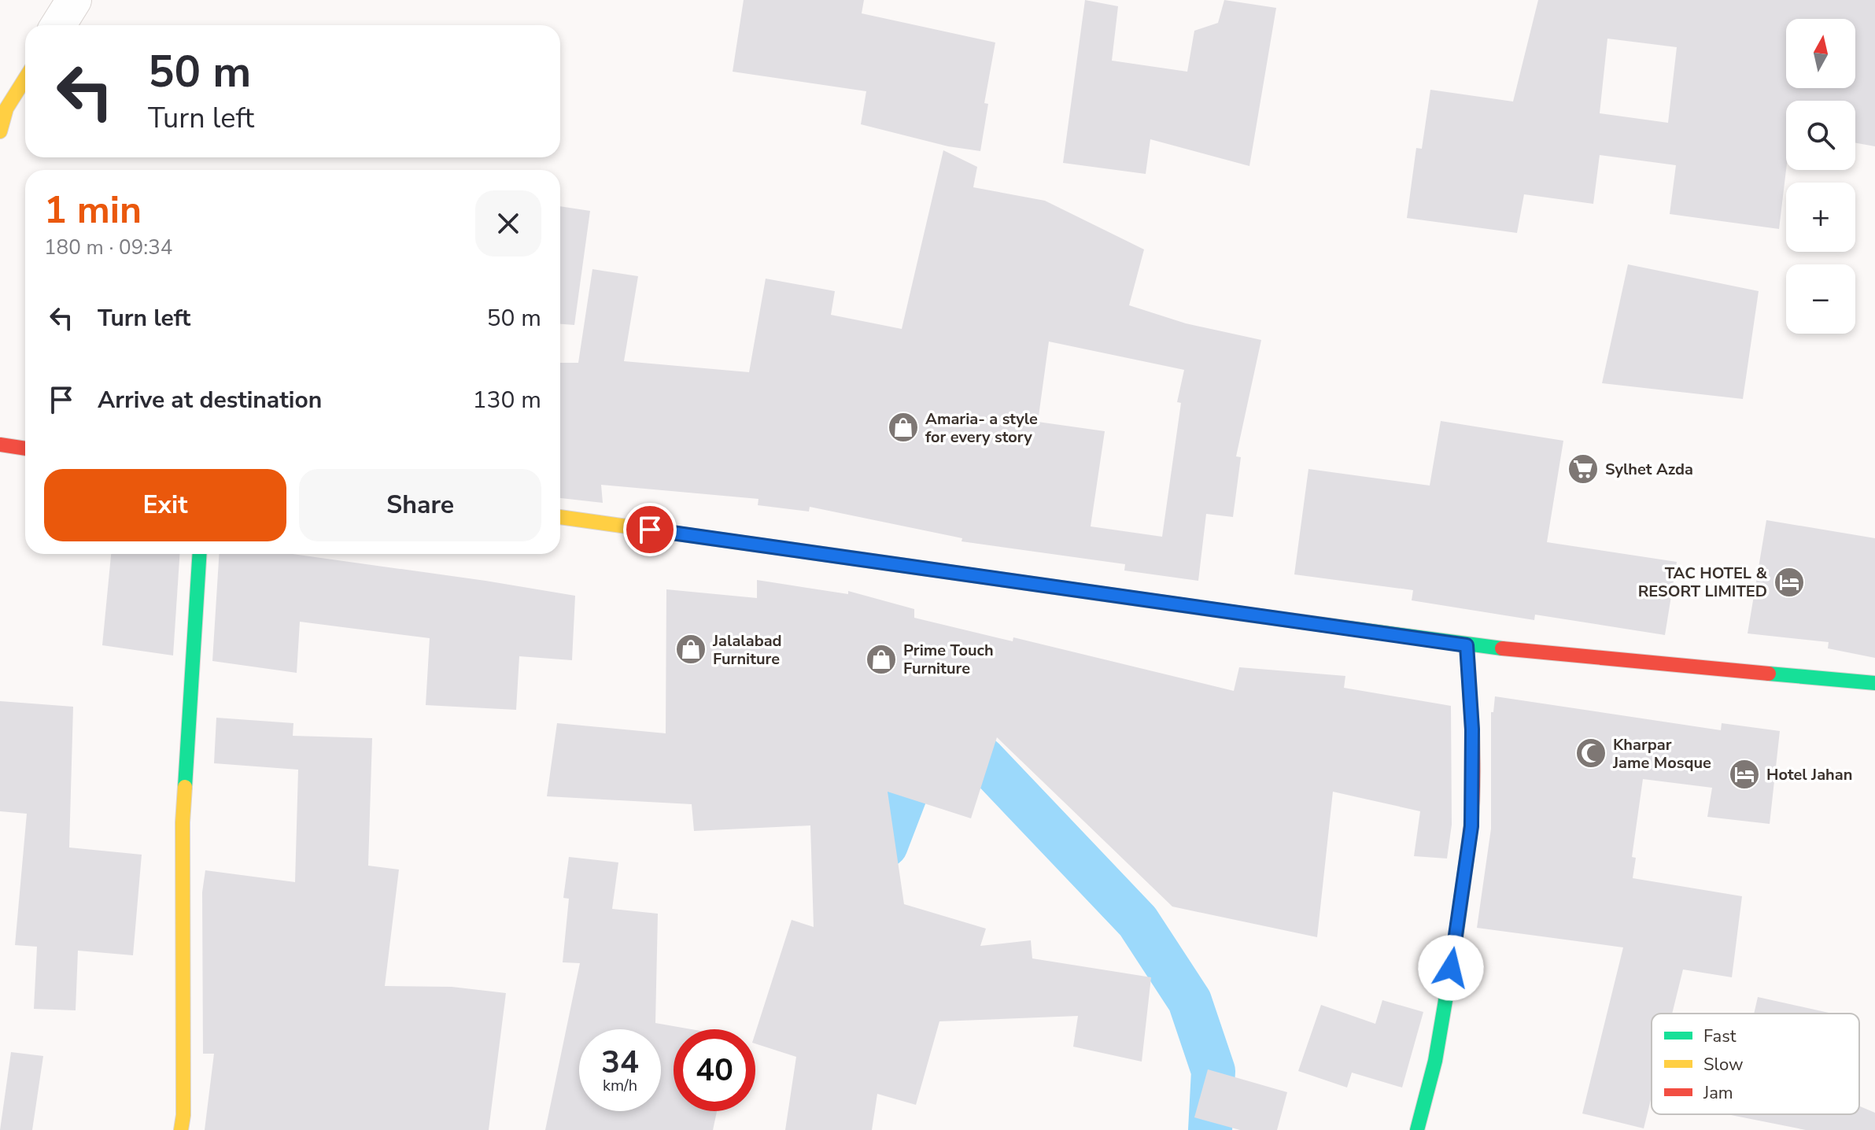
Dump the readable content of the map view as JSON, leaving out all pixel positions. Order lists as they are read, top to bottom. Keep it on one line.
{"places":{"shop":["Amaria- a style for every story","Jalalabad Furniture","Prime Touch Furniture"],"supermarket":["Sylhet Azda"],"hotel":["TAC HOTEL & RESORT LIMITED","Hotel Jahan"],"mosque":["Kharpar Jame Mosque"]},"legend":["Fast","Slow","Jam"],"north":"top","page":{"map_buttons":["+","−"],"turn":["50 m","Turn left"],"heading":["1 min","180 m · 09:34"],"list":[{"name":"Turn left","value":"50 m"},{"name":"Arrive at destination","value":"130 m"}],"buttons":["Exit","Share"],"speed":"34 km/h","limit":"40"}}
